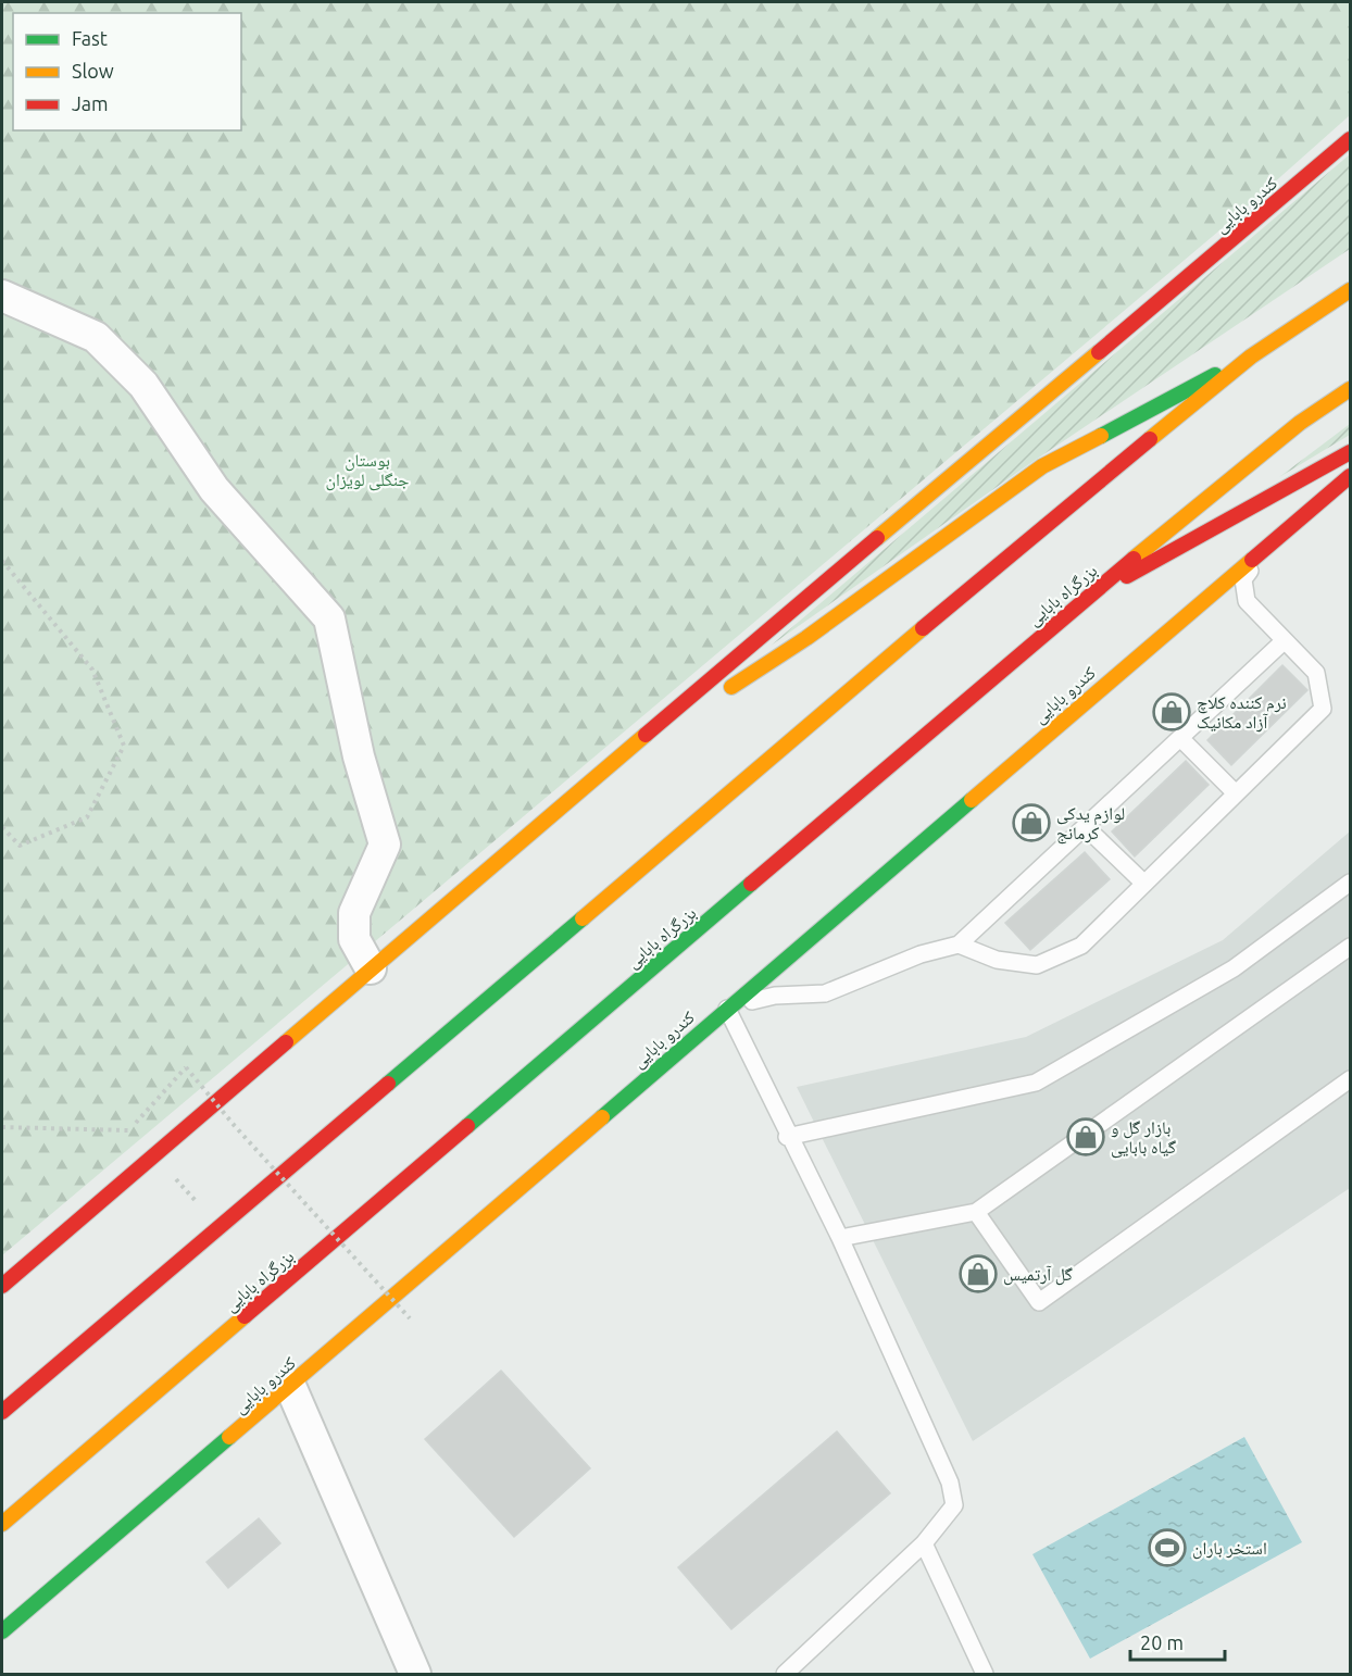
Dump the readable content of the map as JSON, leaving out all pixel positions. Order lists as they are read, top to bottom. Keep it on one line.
{"streets":{"main road":["کندرو بابایی","بزرگراه بابایی"]},"parks":["بوستان جنگلی لویزان"],"places":{"shop":["نرم کننده کلاچ آزاد مکانیک","لوازم یدکی کرمانج","بازار گل و گیاه بابایی","گل آرتمیس"],"sports":["استخر باران"]},"legend":["Fast","Slow","Jam"],"scale_bar":"20 m"}
